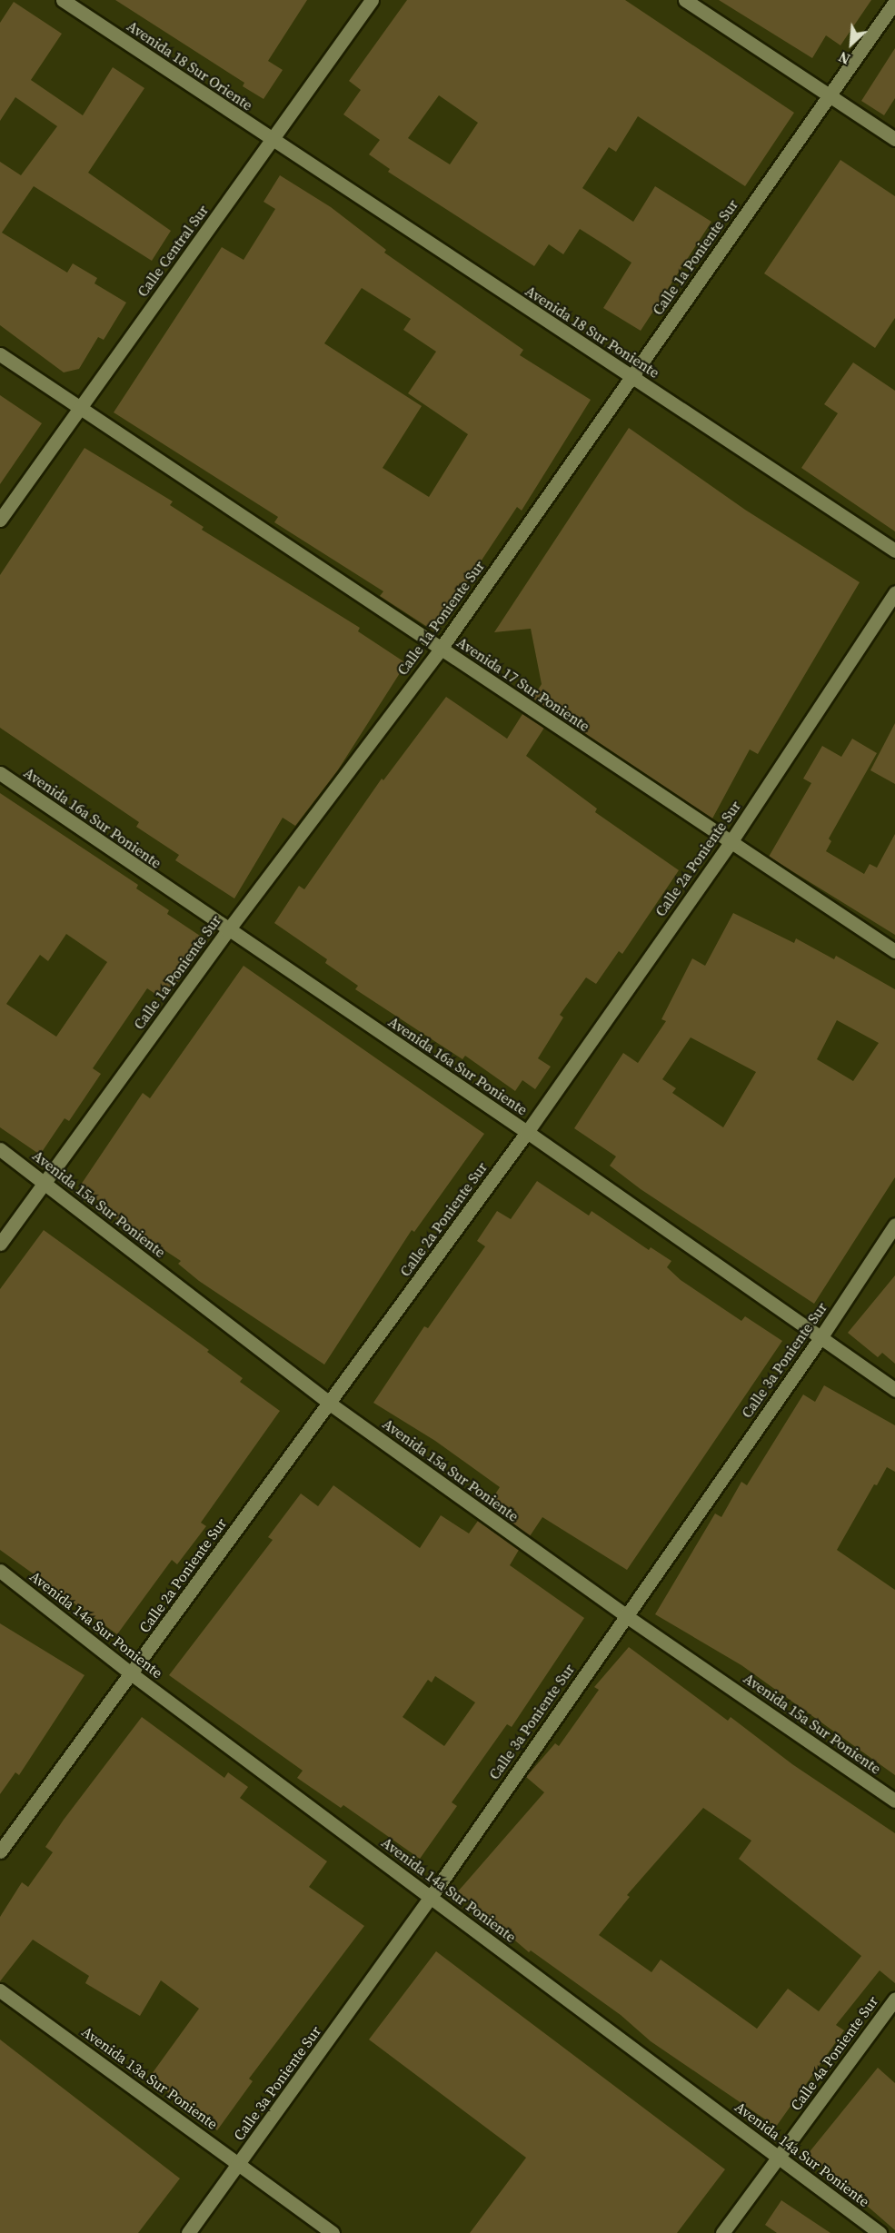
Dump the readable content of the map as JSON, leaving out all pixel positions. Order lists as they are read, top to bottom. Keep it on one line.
{"streets":{"street":["Avenida 18 Sur Oriente","Calle Central Sur","Calle 1a Poniente Sur","Avenida 18 Sur Poniente","Avenida 17 Sur Poniente","Avenida 16a Sur Poniente","Calle 2a Poniente Sur","Avenida 15a Sur Poniente","Calle 3a Poniente Sur","Avenida 14a Sur Poniente","Calle 4a Poniente Sur","Avenida 13a Sur Poniente"]},"crossings":[["Avenida 18 Sur Oriente","Calle Central Sur"],["Avenida 18 Sur Oriente","Avenida 18 Sur Poniente"],["Calle Central Sur","Avenida 18 Sur Poniente"],["Calle Central Sur","Avenida 17 Sur Poniente"],["Calle 1a Poniente Sur","Avenida 18 Sur Poniente"],["Calle 1a Poniente Sur","Avenida 17 Sur Poniente"],["Calle 1a Poniente Sur","Avenida 16a Sur Poniente"],["Calle 1a Poniente Sur","Avenida 15a Sur Poniente"],["Avenida 17 Sur Poniente","Calle 2a Poniente Sur"],["Avenida 16a Sur Poniente","Calle 2a Poniente Sur"],["Avenida 16a Sur Poniente","Calle 3a Poniente Sur"],["Calle 2a Poniente Sur","Avenida 15a Sur Poniente"],["Calle 2a Poniente Sur","Avenida 14a Sur Poniente"],["Avenida 15a Sur Poniente","Calle 3a Poniente Sur"],["Calle 3a Poniente Sur","Avenida 14a Sur Poniente"],["Calle 3a Poniente Sur","Avenida 13a Sur Poniente"],["Avenida 14a Sur Poniente","Calle 4a Poniente Sur"]],"north":"bottom left"}
